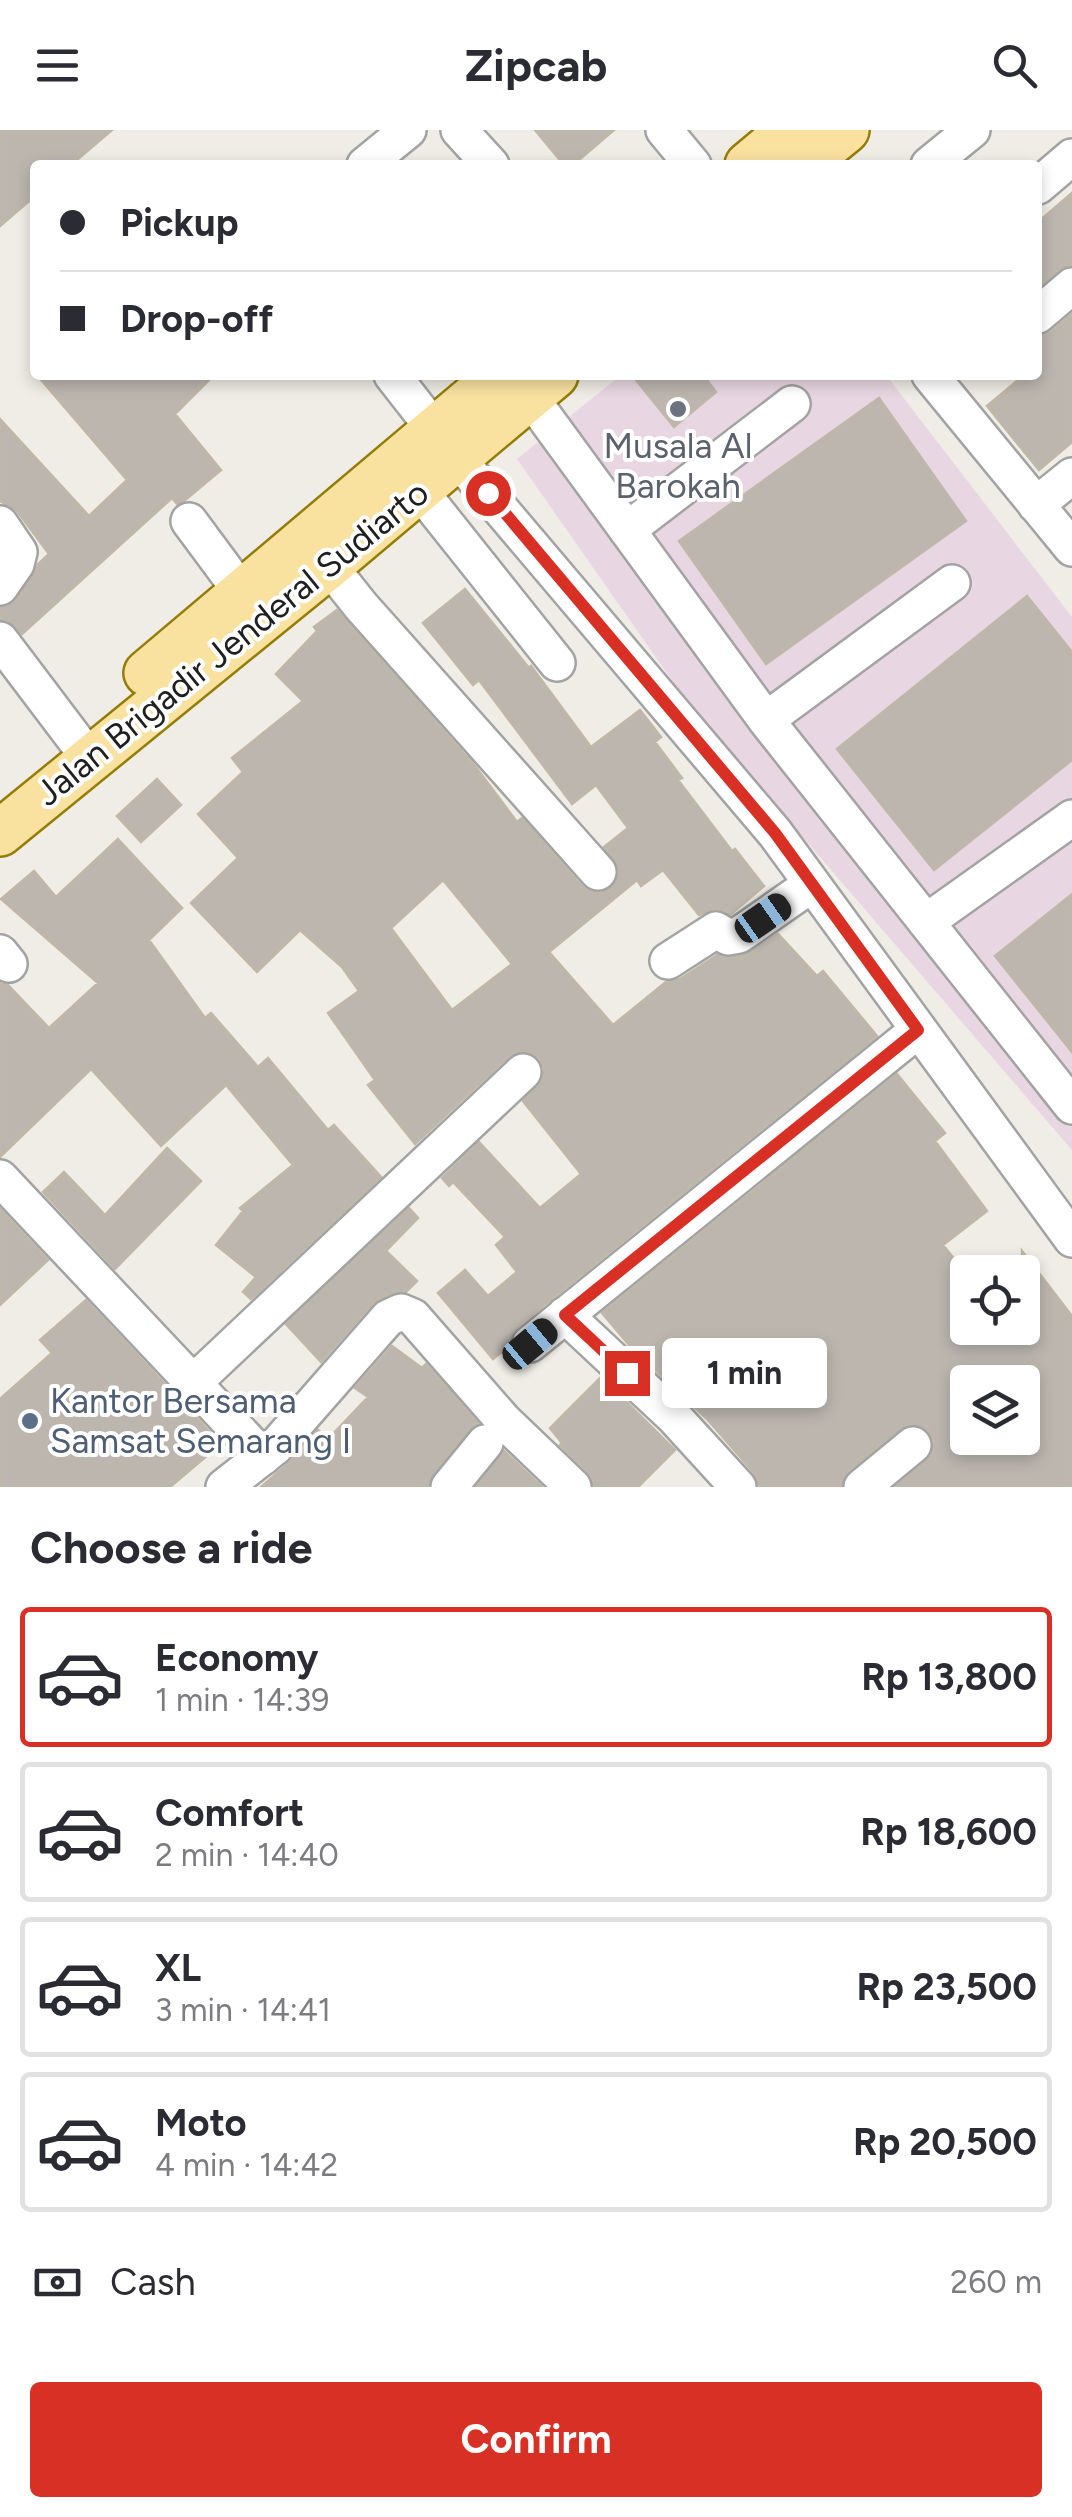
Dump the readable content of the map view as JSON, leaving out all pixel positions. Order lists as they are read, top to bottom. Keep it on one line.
{"streets":{"main road":["Jalan Brigadir Jenderal Sudiarto"]},"places":["Musala Al Barokah","Kantor Bersama Samsat Semarang I"],"page":{"header":"Zipcab","banner":["Pickup","Drop-off"],"bubble":"1 min","heading":"Choose a ride","list":[{"name":"Economy","note":"1 min · 14:39","value":"Rp 13,800"},{"name":"Comfort","note":"2 min · 14:40","value":"Rp 18,600"},{"name":"XL","note":"3 min · 14:41","value":"Rp 23,500"},{"name":"Moto","note":"4 min · 14:42","value":"Rp 20,500"}],"pay":["Cash","260 m"],"buttons":"Confirm"}}
